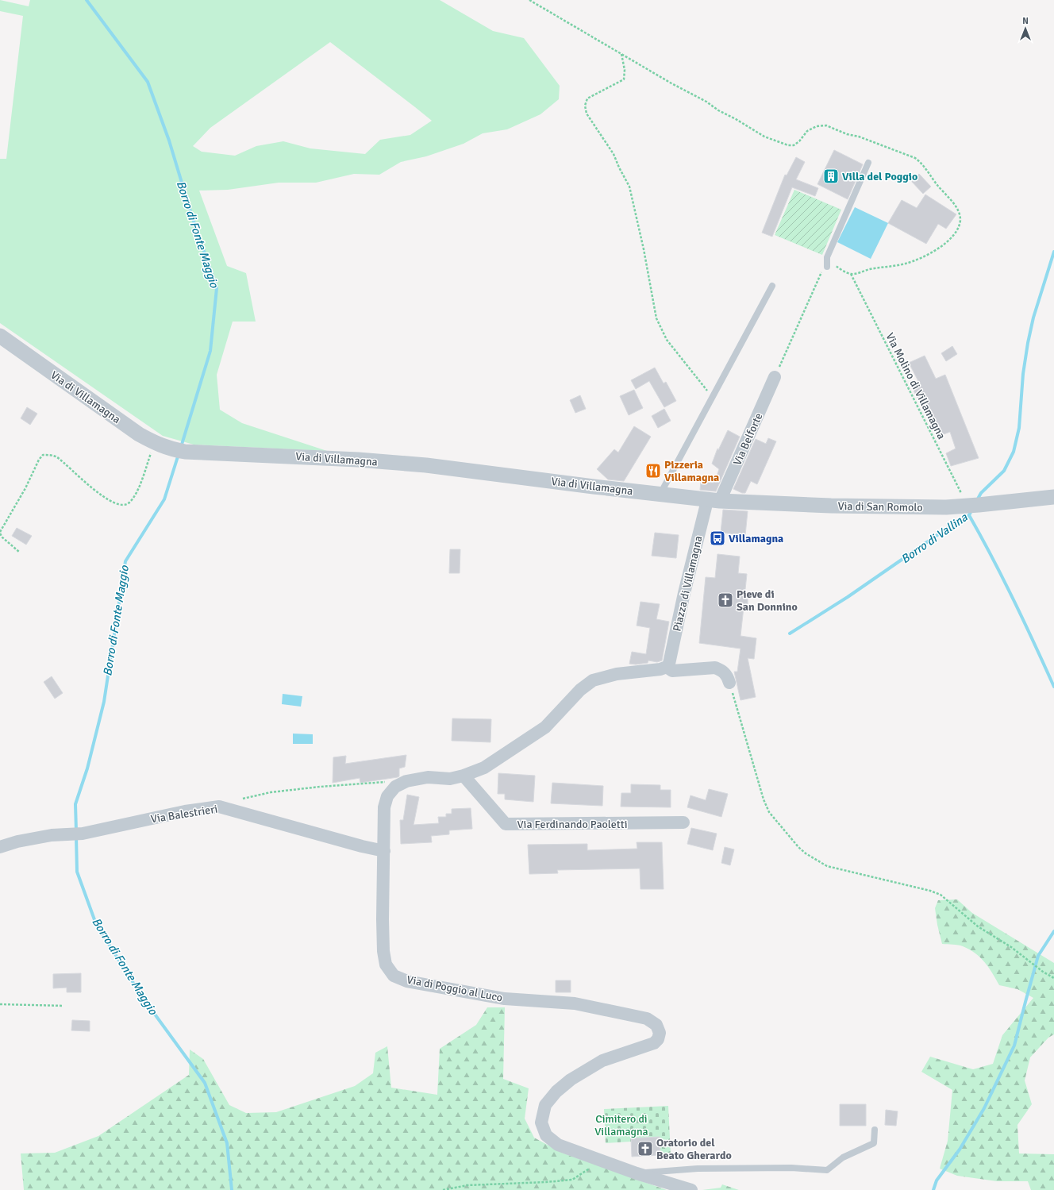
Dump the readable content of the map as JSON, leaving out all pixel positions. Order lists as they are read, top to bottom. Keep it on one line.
{"streets":{"street":["Via di Villamagna","Via Belforte","Via di San Romolo","Piazza di Villamagna","Via Balestrieri","Via Ferdinando Paoletti","Via di Poggio al Luco"],"path":["Via Molino di Villamagna"]},"crossings":[["Via Molino di Villamagna","Via di San Romolo"],["Via di Villamagna","Via Belforte"],["Via di Villamagna","Via di San Romolo"],["Via di Villamagna","Piazza di Villamagna"],["Via Belforte","Via di San Romolo"],["Via Belforte","Piazza di Villamagna"],["Via di San Romolo","Piazza di Villamagna"],["Piazza di Villamagna","Via di Poggio al Luco"],["Via Balestrieri","Via di Poggio al Luco"],["Via Ferdinando Paoletti","Via di Poggio al Luco"]],"water":["Borro di Fonte Maggio","Borro di Vallina"],"parks":["Cimitero di Villamagna"],"places":{"building":["Villa del Poggio"],"restaurant":["Pizzeria Villamagna"],"bus stop":["Villamagna"],"church":["Pieve di San Donnino","Oratorio del Beato Gherardo"]},"north":"top"}
